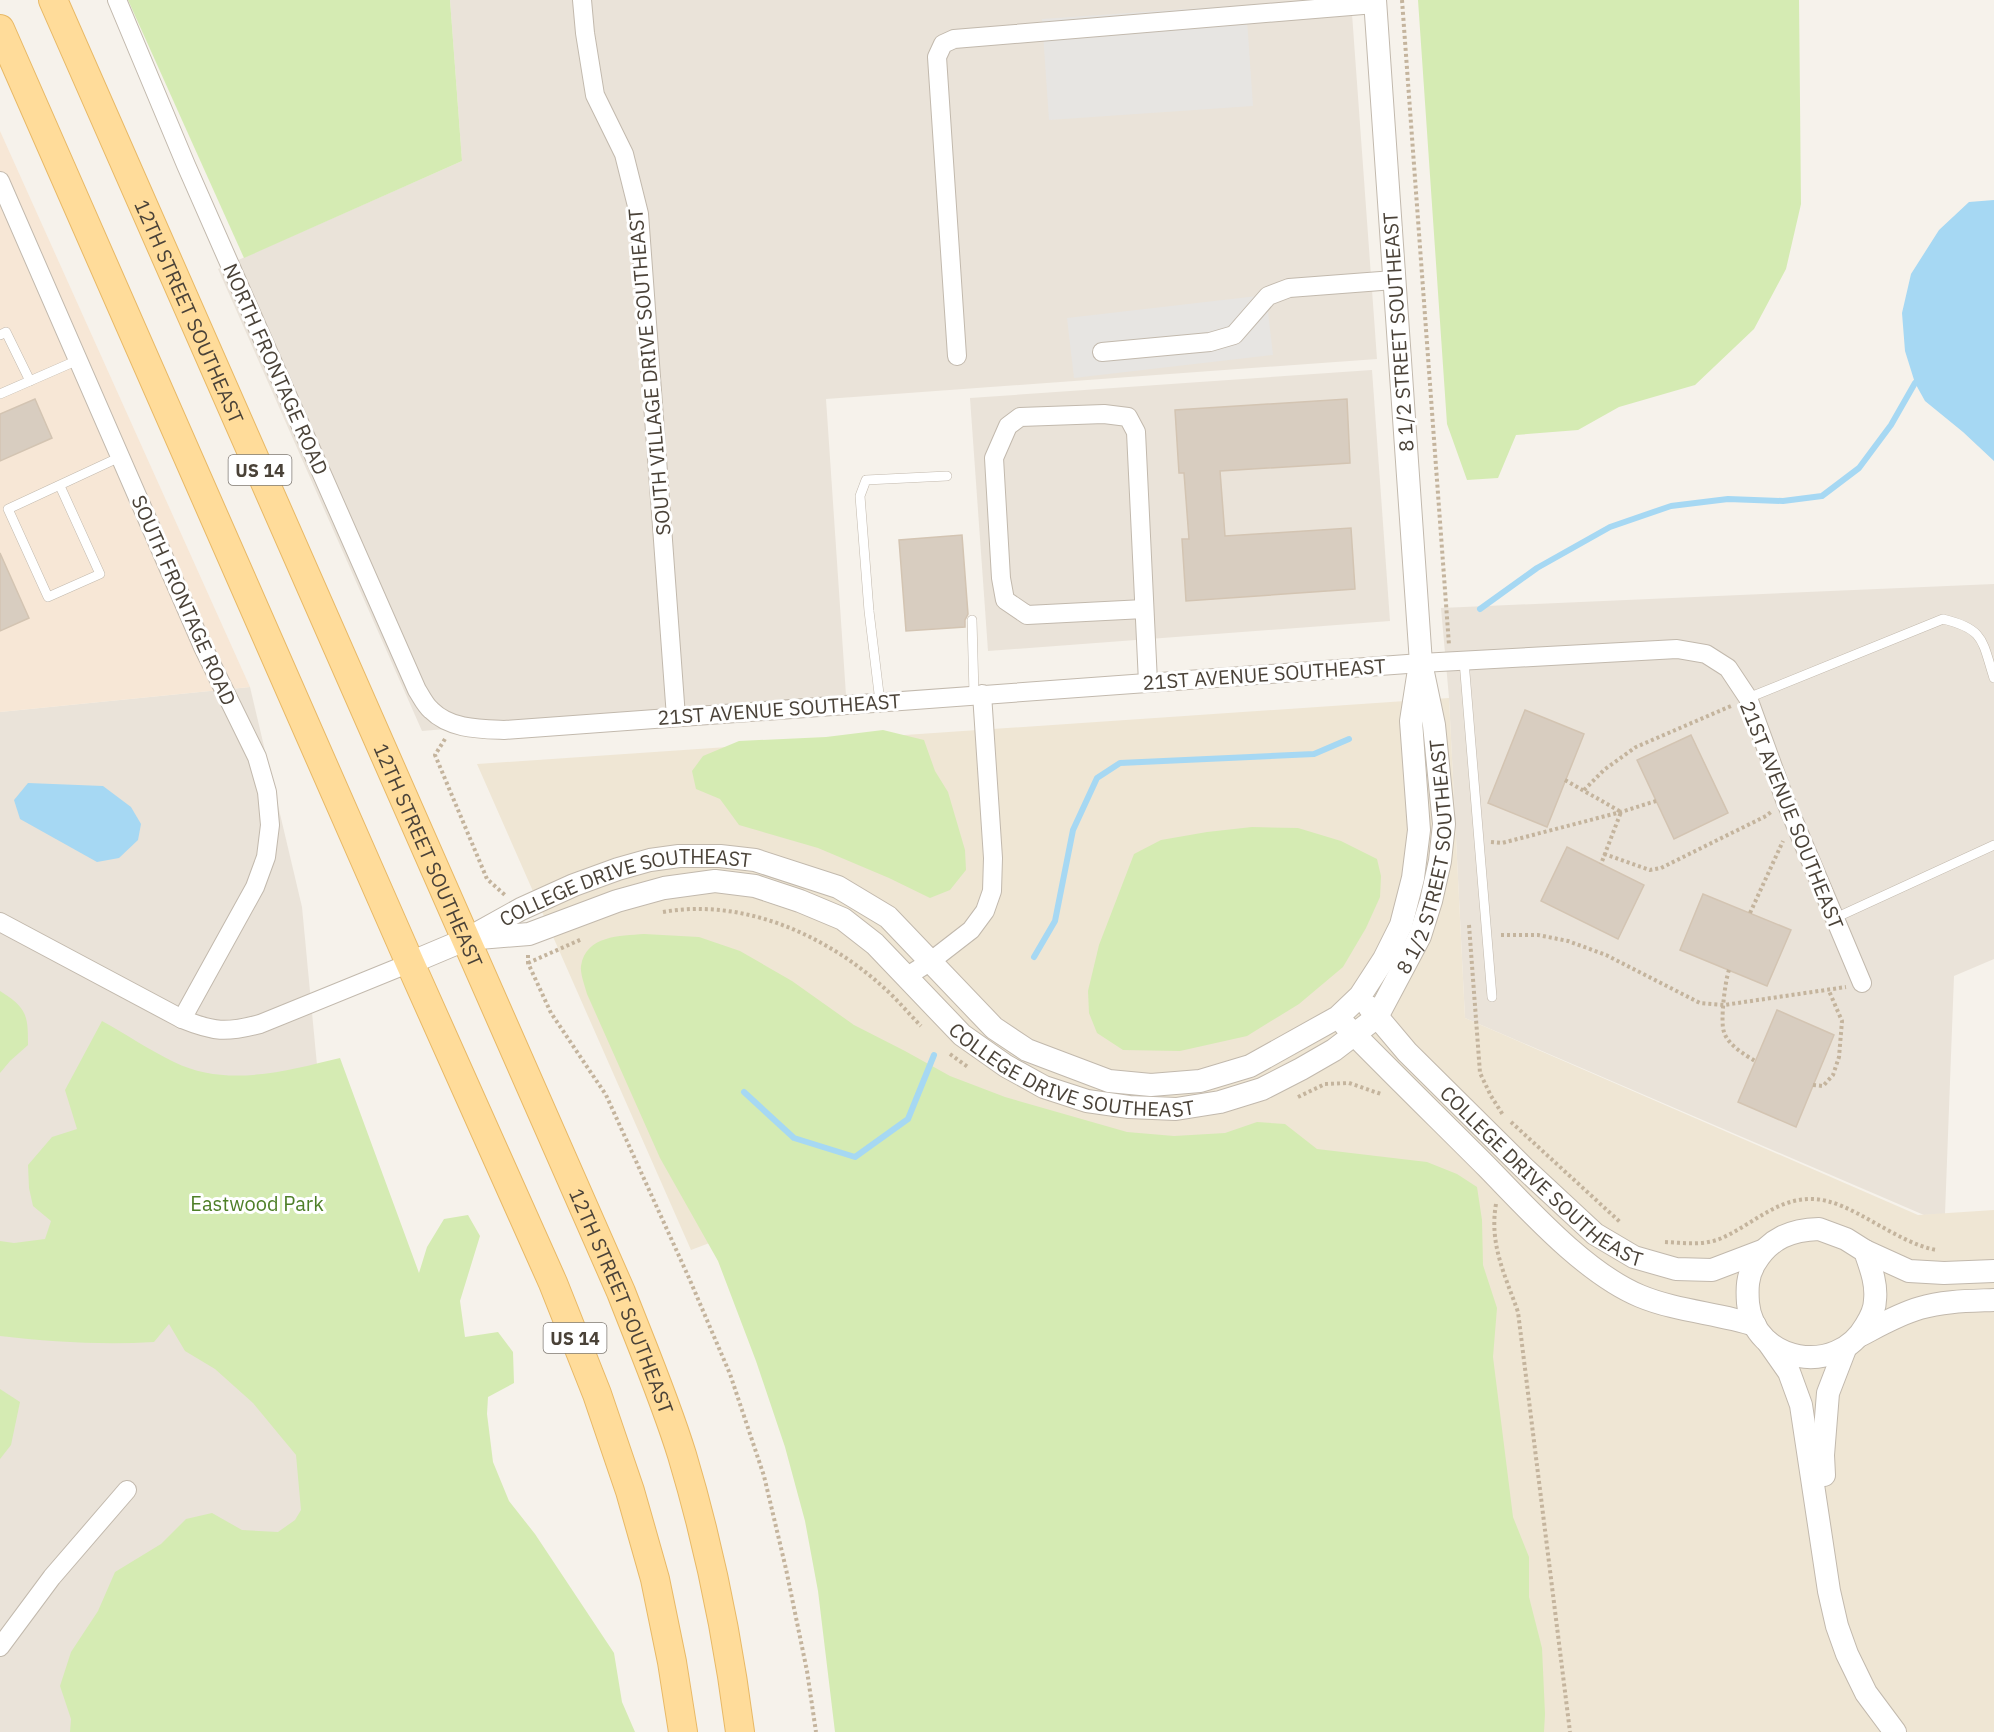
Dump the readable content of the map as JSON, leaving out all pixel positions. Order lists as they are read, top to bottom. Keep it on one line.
{"streets":{"main road":["12TH STREET SOUTHEAST","US 14"],"street":["8 1/2 STREET SOUTHEAST","NORTH FRONTAGE ROAD","SOUTH VILLAGE DRIVE SOUTHEAST","SOUTH FRONTAGE ROAD","21ST AVENUE SOUTHEAST","COLLEGE DRIVE SOUTHEAST"]},"crossings":[["12TH STREET SOUTHEAST","COLLEGE DRIVE SOUTHEAST"],["8 1/2 STREET SOUTHEAST","21ST AVENUE SOUTHEAST"],["8 1/2 STREET SOUTHEAST","COLLEGE DRIVE SOUTHEAST"],["NORTH FRONTAGE ROAD","21ST AVENUE SOUTHEAST"],["SOUTH VILLAGE DRIVE SOUTHEAST","21ST AVENUE SOUTHEAST"]],"parks":["Eastwood Park"]}
